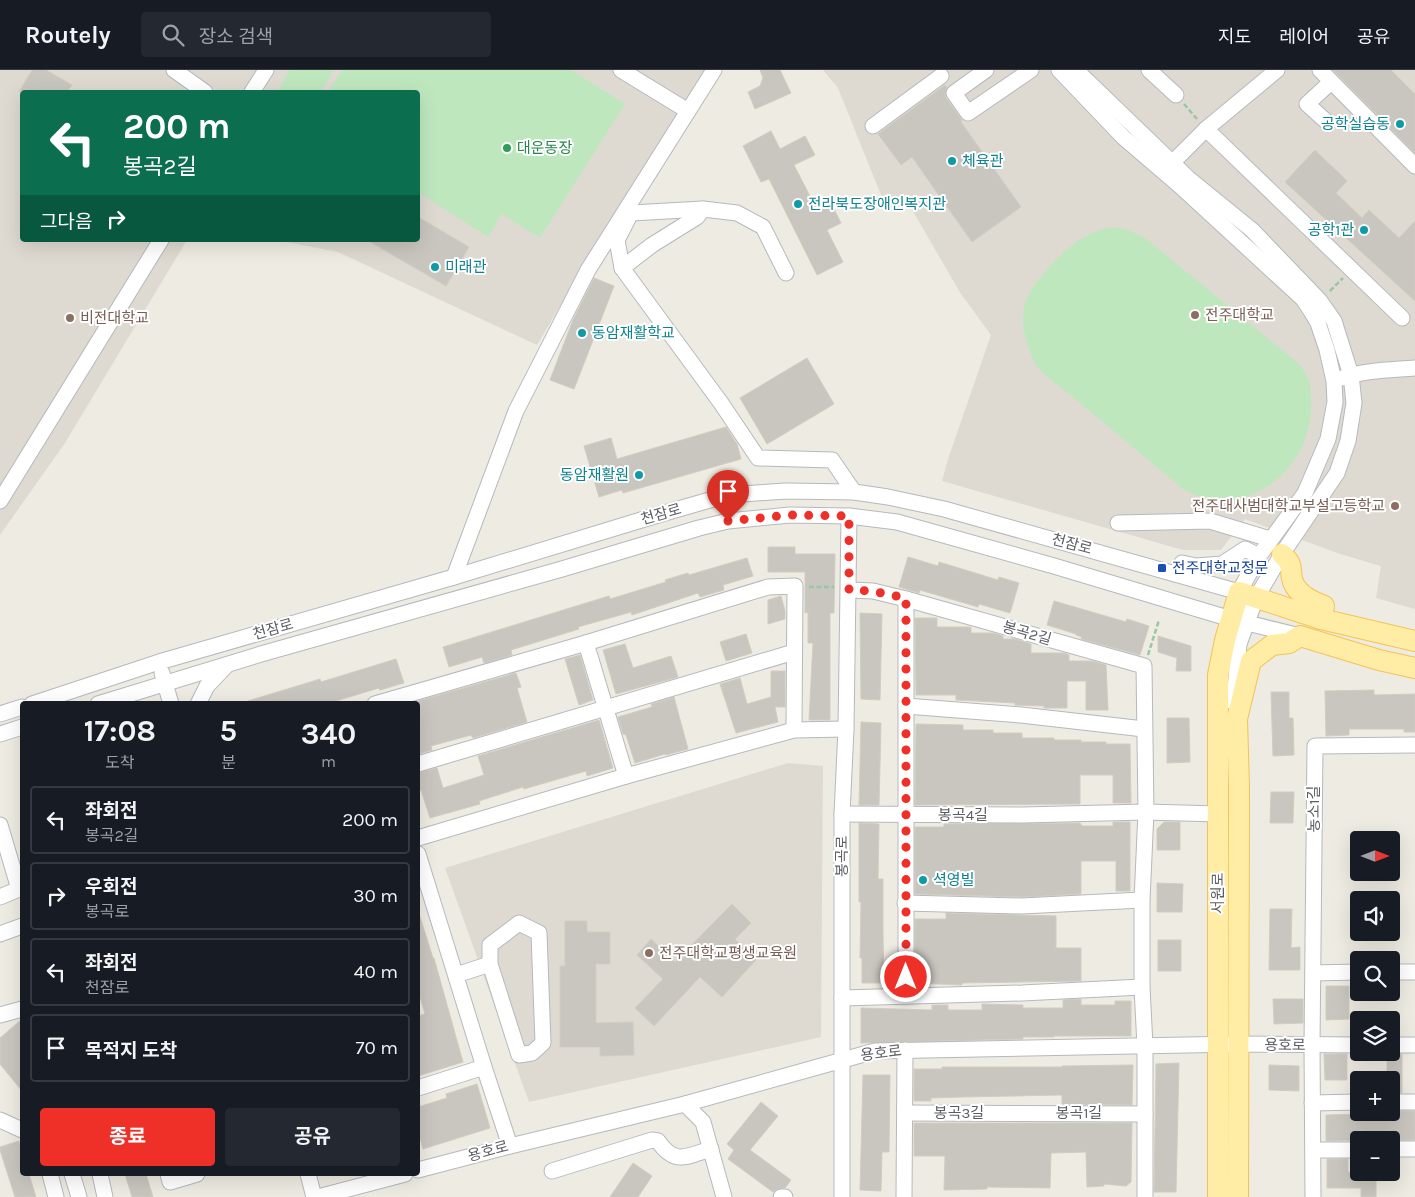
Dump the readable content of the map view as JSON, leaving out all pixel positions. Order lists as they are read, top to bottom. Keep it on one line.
{"streets":{"main road":["천잠로","서원로"],"street":["봉곡2길","농소1길","봉곡4길","봉곡로","용호로","봉곡3길","봉곡1길"]},"crossings":[["천잠로","봉곡로"],["천잠로","서원로"],["봉곡2길","봉곡로"],["농소1길","용호로"],["봉곡4길","봉곡로"],["봉곡로","용호로"],["서원로","용호로"],["봉곡3길","봉곡1길"]],"places":{"other":["공학실습동","대운동장","체육관","전라북도장애인복지관","공학1관","미래관","전주대학교","비전대학교","동암재활학교","동암재활원","전주대사범대학교부설고등학교","셕영빌","전주대학교평생교육원"],"transit":["전주대학교정문"]},"north":"right","page":{"header":"Routely","search":"장소 검색","nav":["지도","레이어","공유"],"turn":["200 m","봉곡2길"],"then":"그다음","eta":["17:08","도착","5","분","340","m"],"list":[{"name":"좌회전","note":"봉곡2길","value":"200 m"},{"name":"우회전","note":"봉곡로","value":"30 m"},{"name":"좌회전","note":"천잠로","value":"40 m"},{"name":"목적지 도착","value":"70 m"}],"map_buttons":["+","−"],"buttons":["종료","공유"]}}
